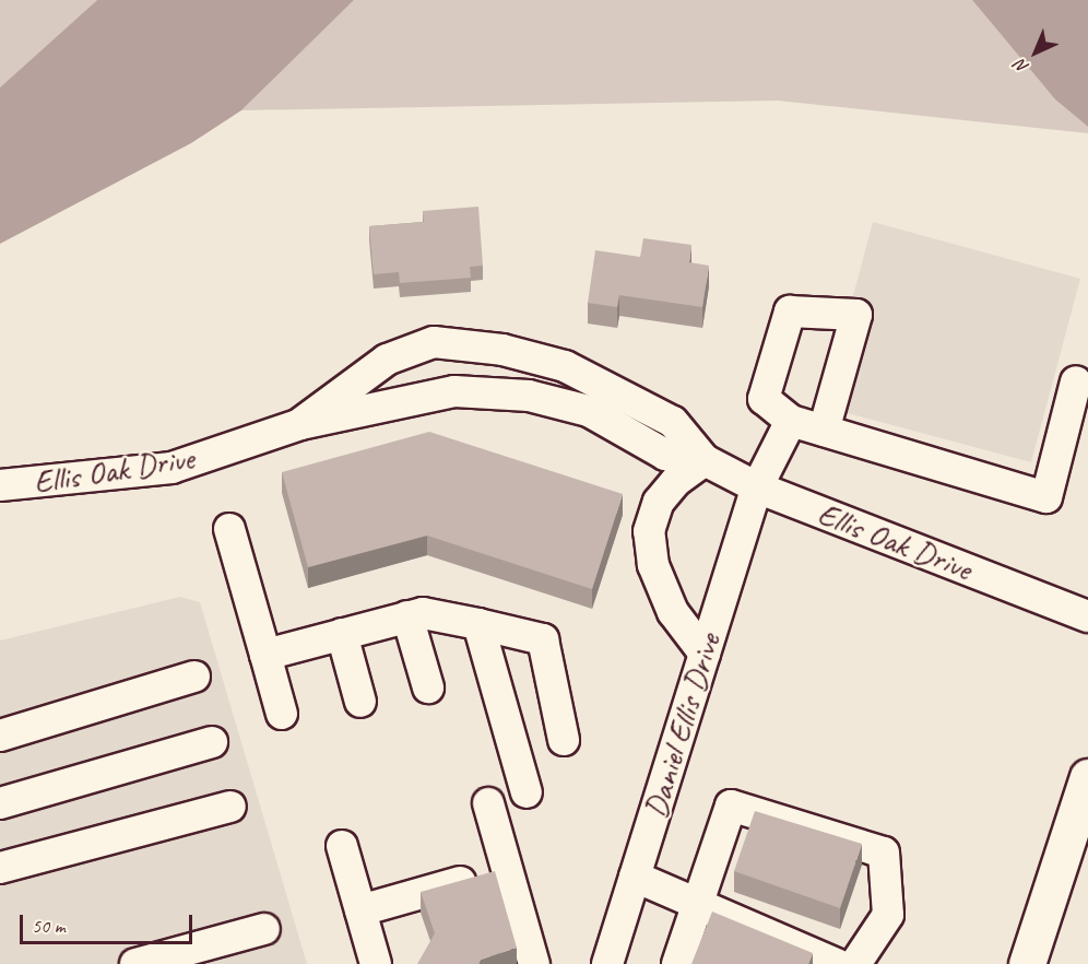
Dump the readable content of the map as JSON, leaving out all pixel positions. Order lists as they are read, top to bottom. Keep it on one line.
{"streets":{"street":["Ellis Oak Drive","Daniel Ellis Drive"]},"crossings":[["Ellis Oak Drive","Daniel Ellis Drive"]],"scale_bar":"50 m","north":"bottom left"}
